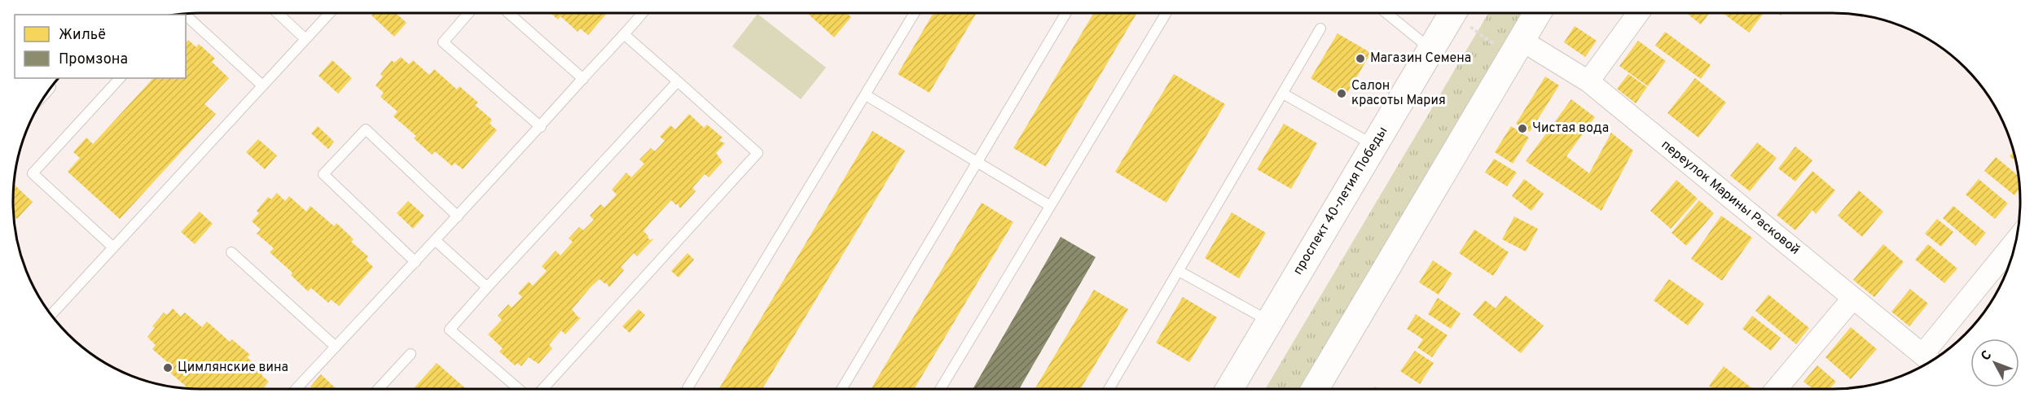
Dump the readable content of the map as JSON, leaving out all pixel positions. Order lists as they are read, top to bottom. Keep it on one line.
{"streets":{"main road":["проспект 40-летия Победы"],"street":["переулок Марины Расковой"]},"places":["Магазин Семена","Салон красоты Мария","Чистая вода","Цимлянские вина"],"legend":["Жильё","Промзона"],"north":"top left"}
